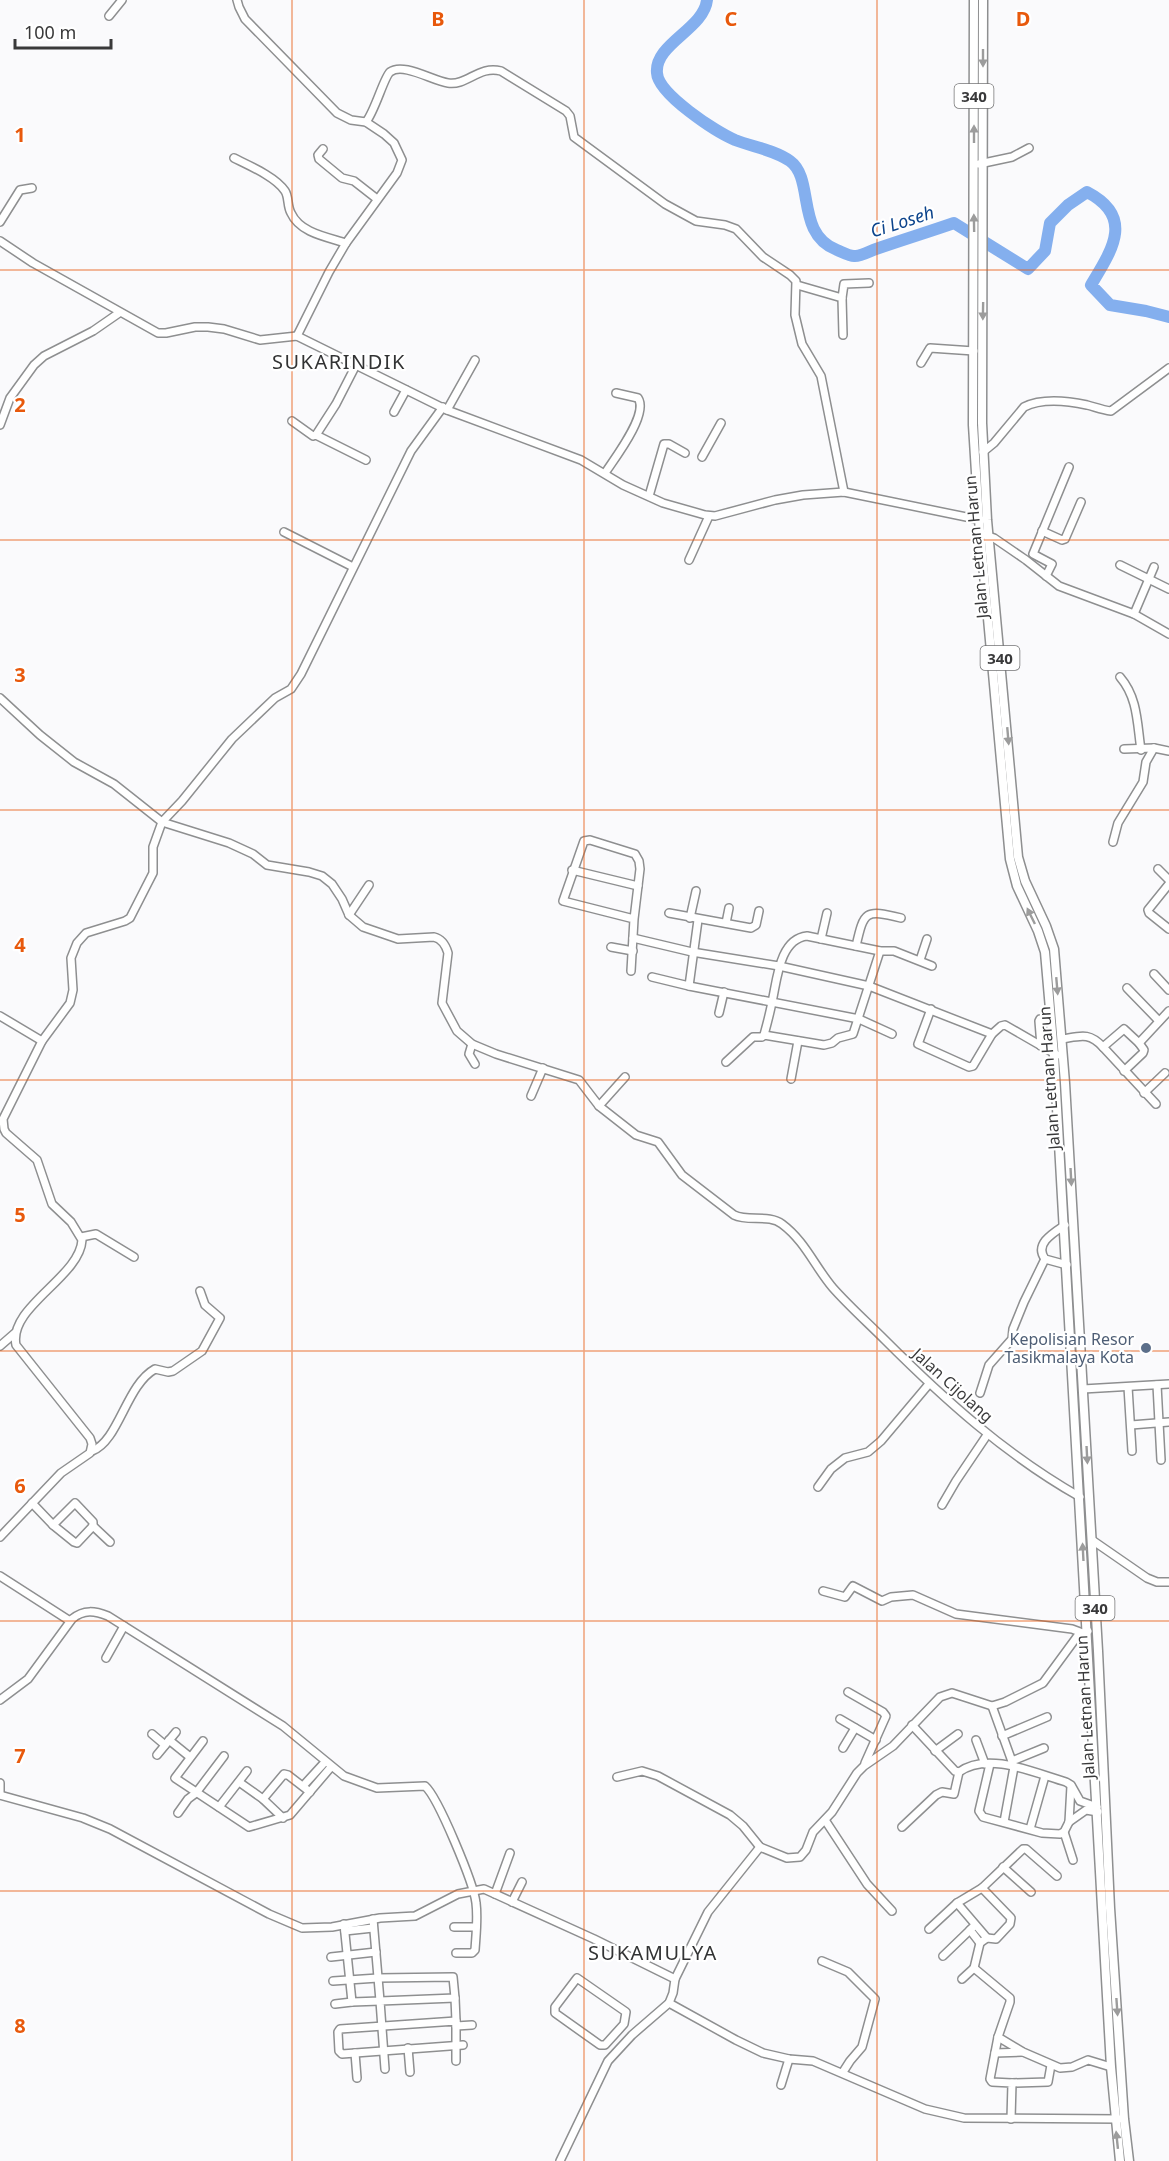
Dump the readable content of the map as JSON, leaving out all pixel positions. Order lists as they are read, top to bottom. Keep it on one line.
{"streets":{"main road":["340","Jalan Letnan Harun"],"street":["Jalan Cijolang"]},"crossings":[["Jalan Letnan Harun","Jalan Cijolang"]],"districts":["SUKARINDIK","SUKAMULYA"],"water":["Ci Loseh"],"places":["Kepolisian Resor Tasikmalaya Kota"],"scale_bar":"100 m","grid":{"columns":["B","C","D"],"rows":["1","2","3","4","5","6","7","8"]}}
